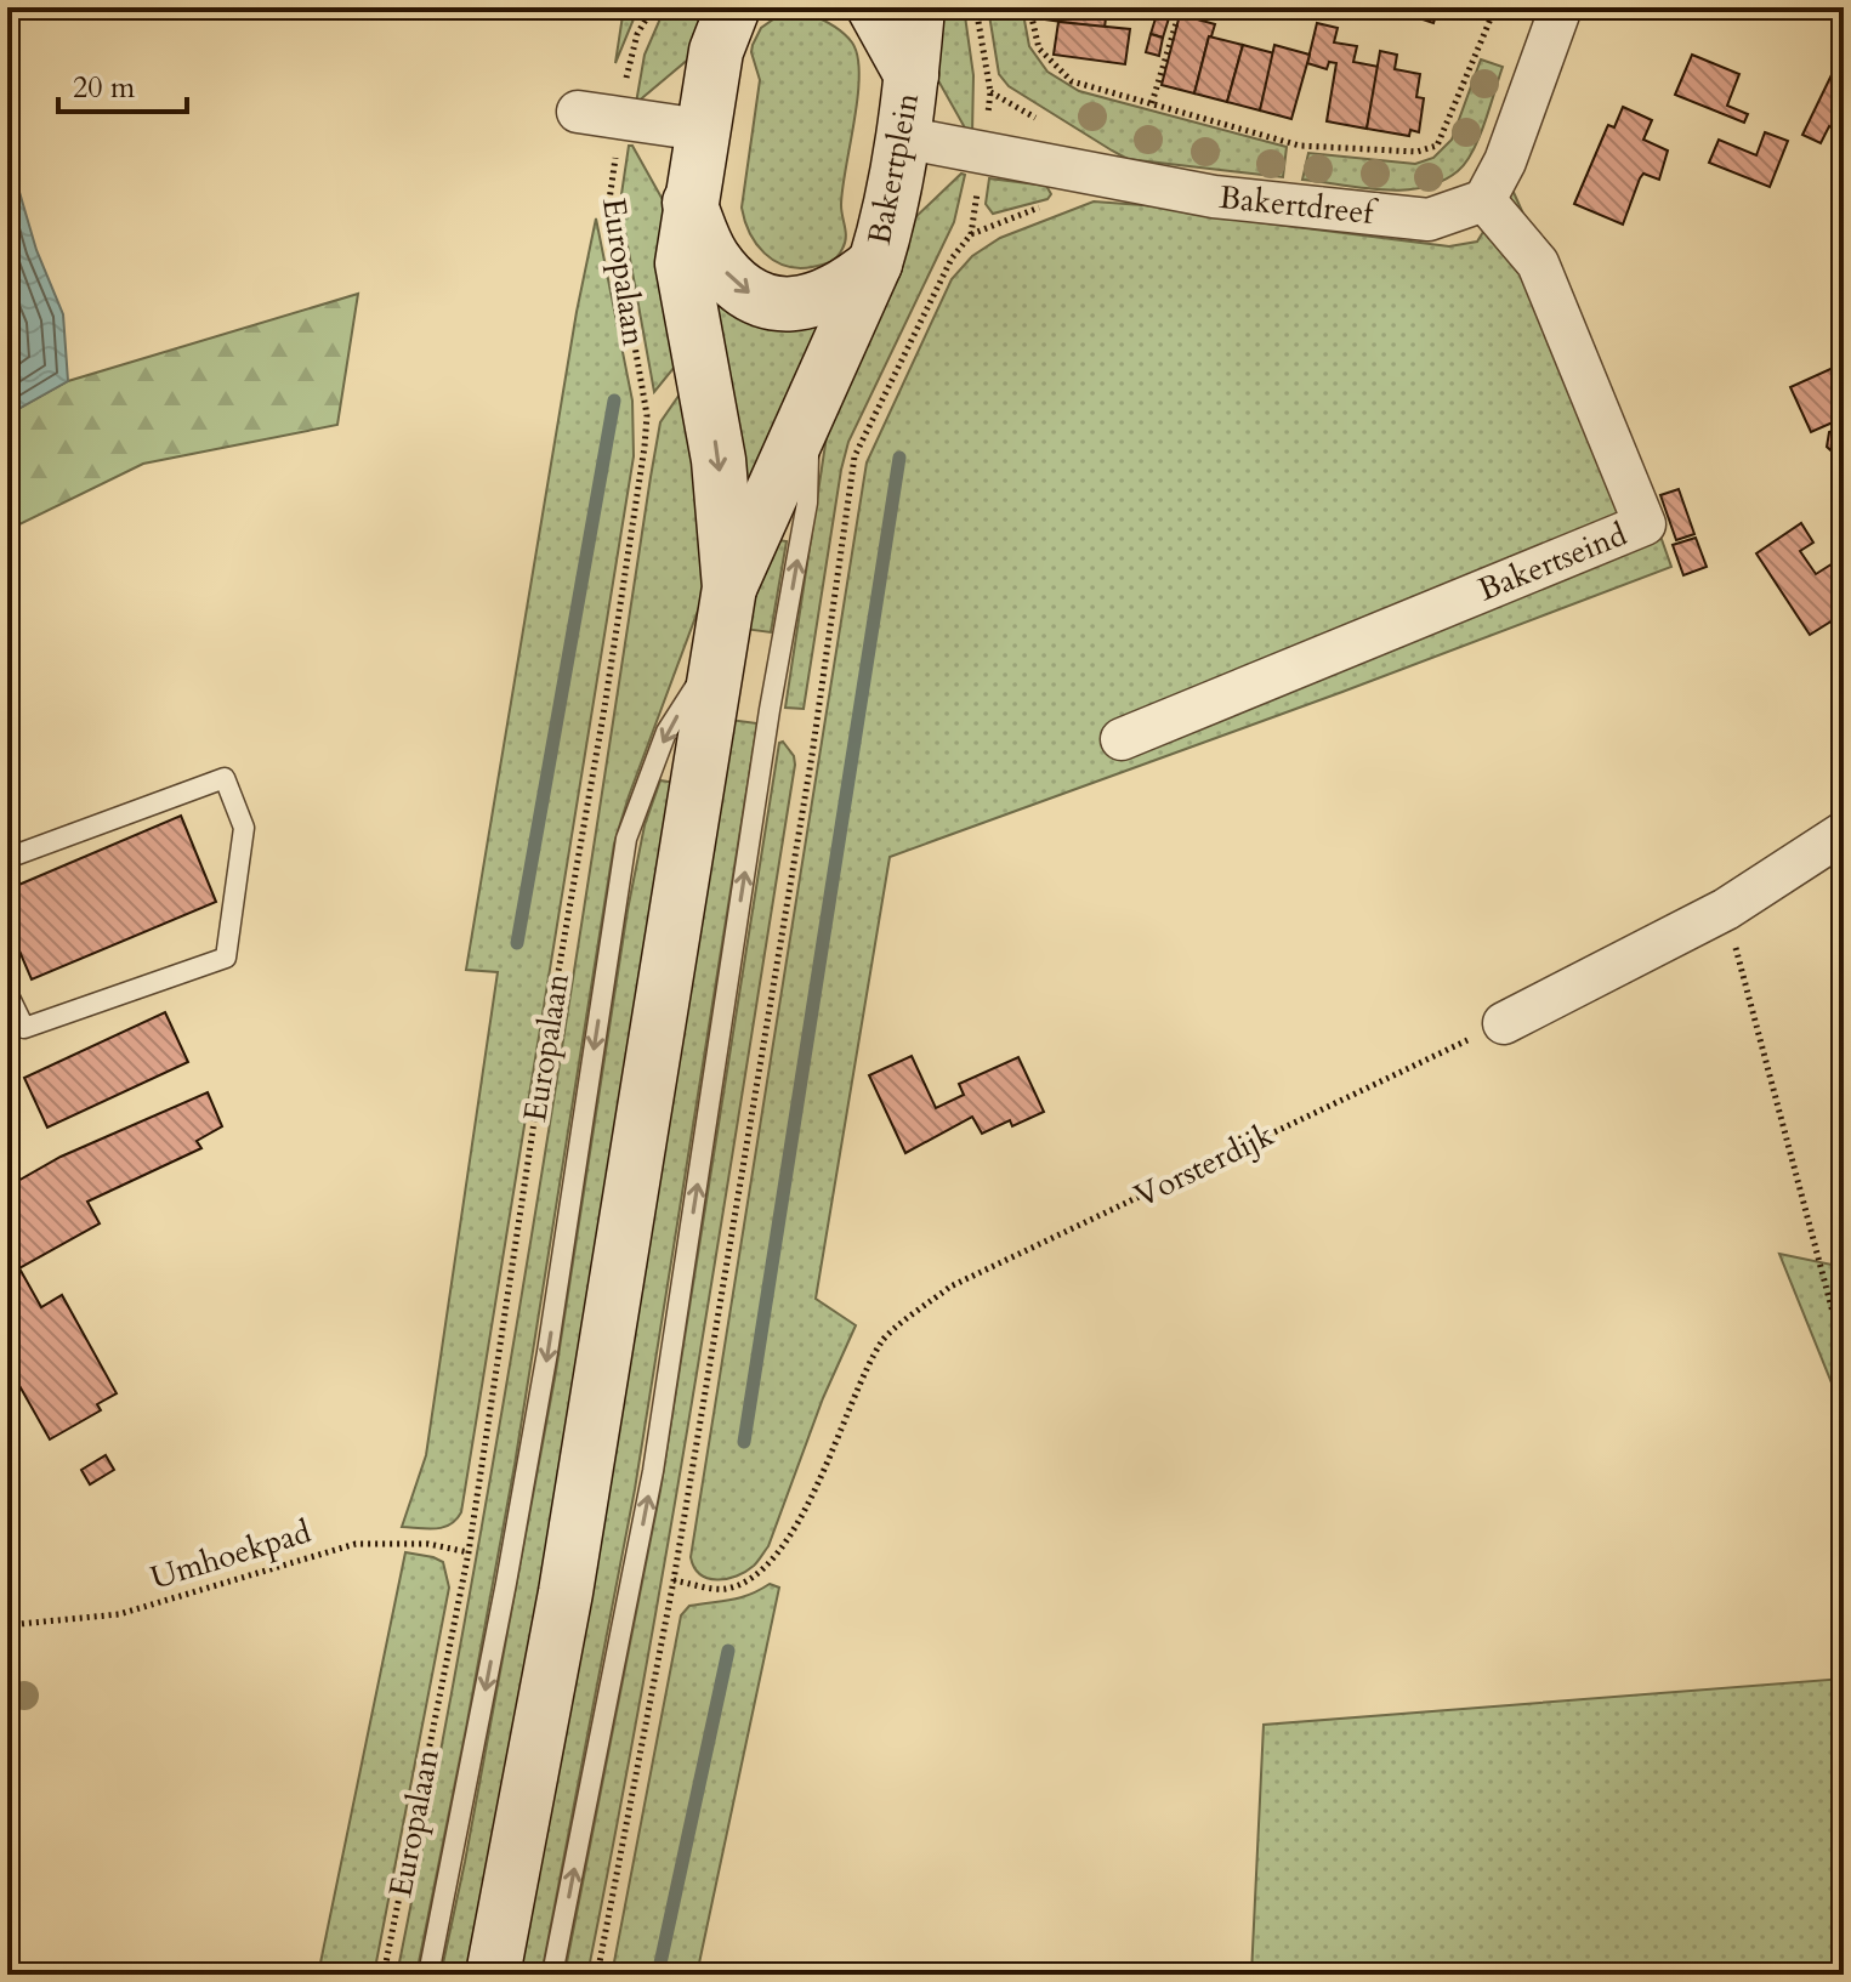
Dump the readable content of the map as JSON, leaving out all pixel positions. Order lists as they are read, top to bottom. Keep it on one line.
{"streets":{"main road":["Bakertplein","Europalaan"],"street":["Bakertdreef","Bakertseind"],"path":["Vorsterdijk","Umhoekpad"]},"crossings":[["Bakertplein","Bakertdreef"],["Bakertplein","Europalaan"],["Bakertdreef","Bakertseind"],["Europalaan","Umhoekpad"]],"scale_bar":"20 m"}
